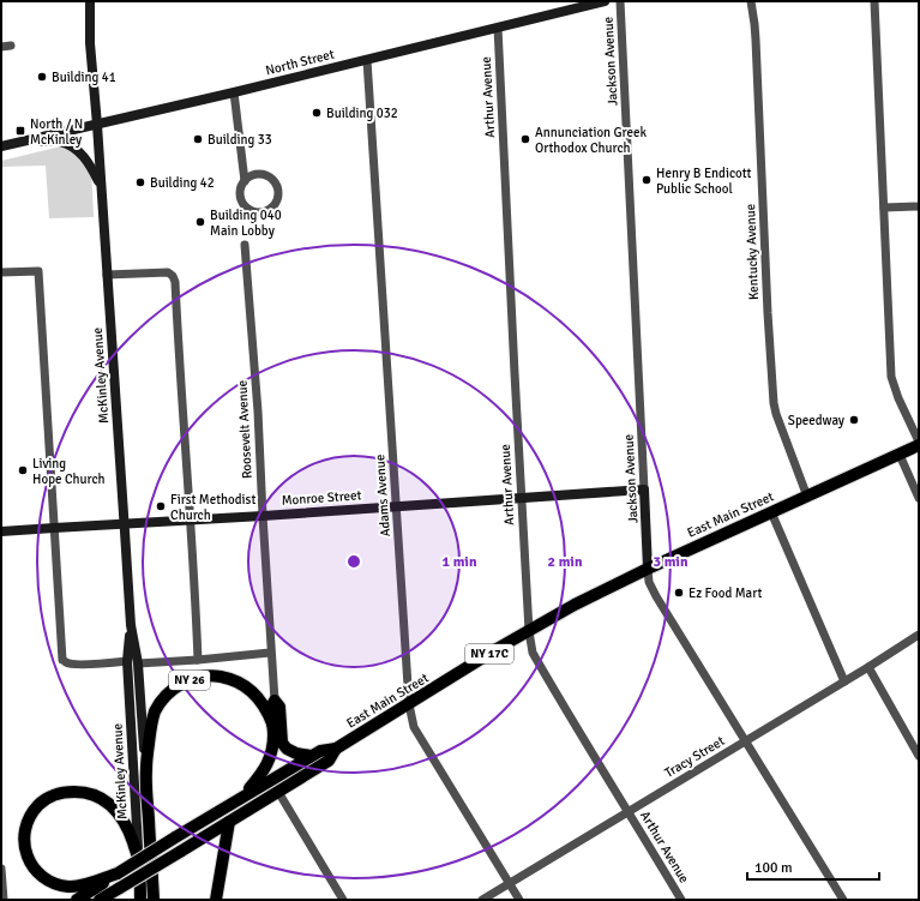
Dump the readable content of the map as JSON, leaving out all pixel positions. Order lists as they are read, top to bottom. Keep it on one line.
{"streets":{"main road":["East Main Street","NY 17C","NY 26"],"street":["Jackson Avenue","North Street","Arthur Avenue","Kentucky Avenue","McKinley Avenue","Roosevelt Avenue","Adams Avenue","Monroe Street","Tracy Street"]},"crossings":[["Jackson Avenue","Monroe Street"],["Jackson Avenue","East Main Street"],["Jackson Avenue","Tracy Street"],["North Street","Arthur Avenue"],["North Street","McKinley Avenue"],["North Street","Adams Avenue"],["Arthur Avenue","Monroe Street"],["Arthur Avenue","East Main Street"],["Arthur Avenue","Tracy Street"],["Kentucky Avenue","East Main Street"],["McKinley Avenue","Monroe Street"],["McKinley Avenue","NY 26"],["Roosevelt Avenue","Monroe Street"],["Adams Avenue","Monroe Street"],["Adams Avenue","East Main Street"],["Adams Avenue","Tracy Street"],["East Main Street","NY 26"]],"places":{"other":["Building 41","Building 032","Building 33","Annunciation Greek Orthodox Church","Henry B Endicott Public School","Building 42","Building 040 Main Lobby","Speedway","Living Hope Church","First Methodist Church","Ez Food Mart"],"transit":["North / N McKinley"]},"scale_bar":"100 m","rings":["1 min","2 min","3 min"]}
